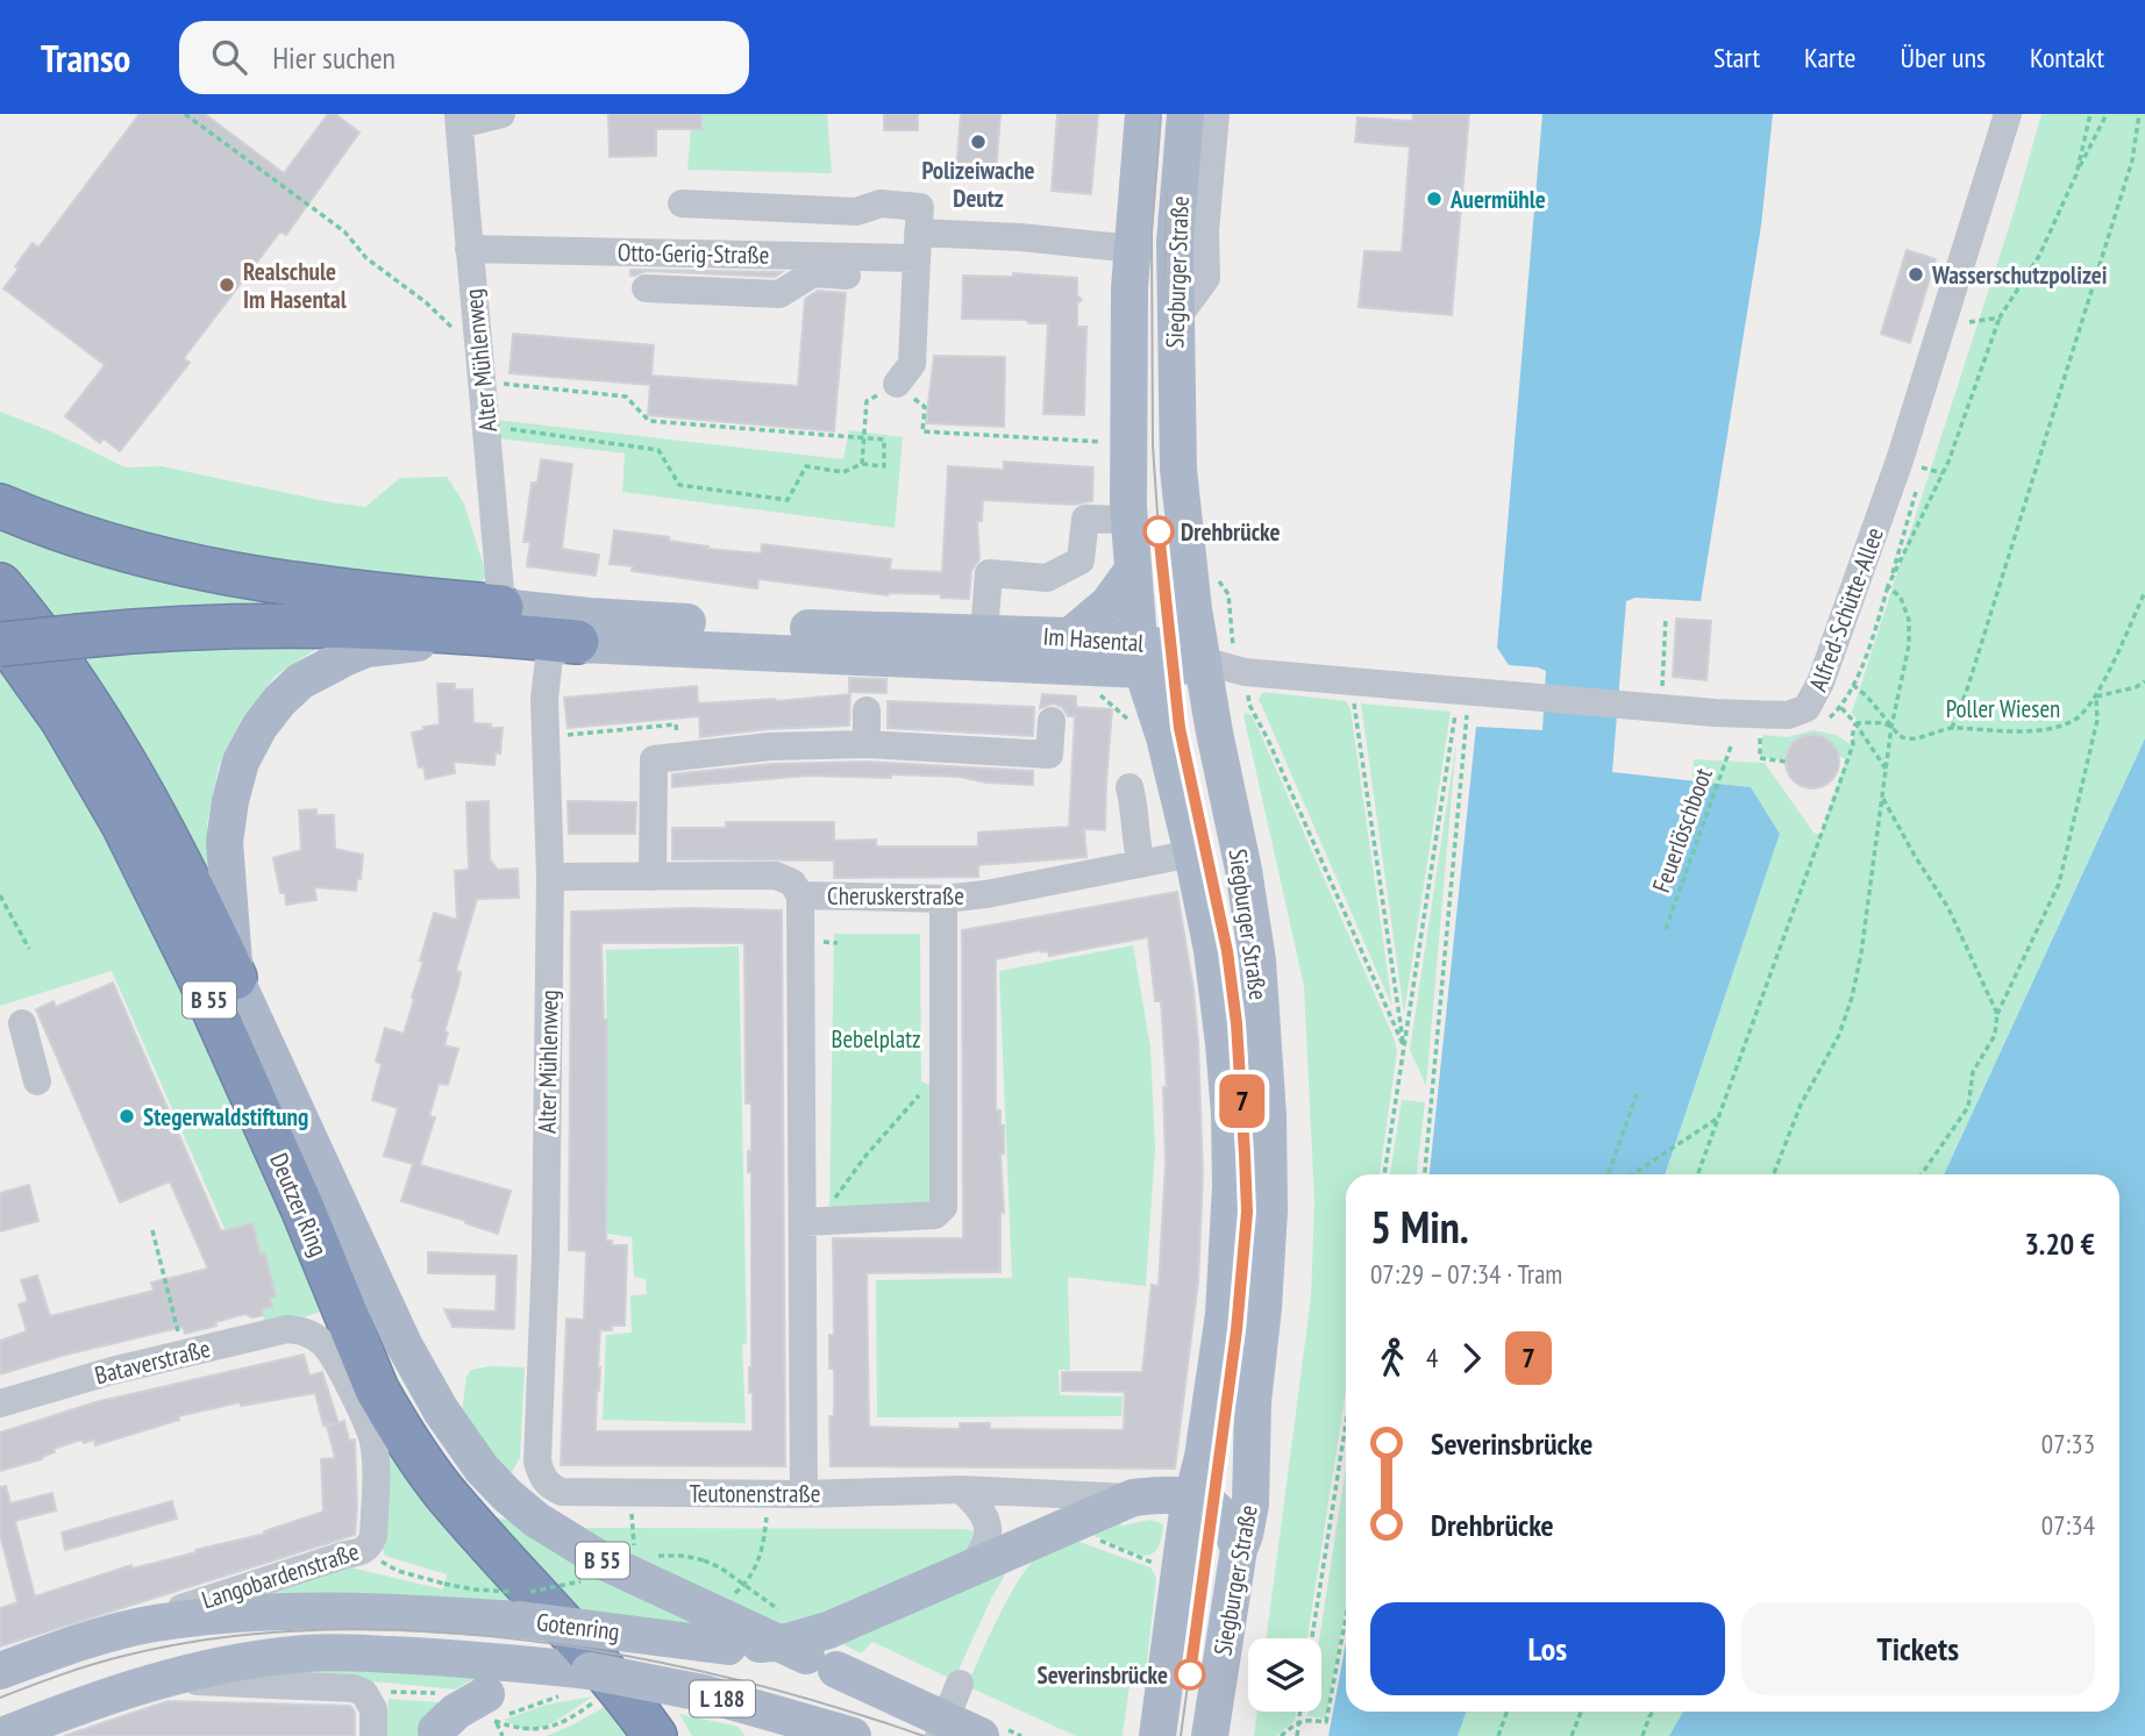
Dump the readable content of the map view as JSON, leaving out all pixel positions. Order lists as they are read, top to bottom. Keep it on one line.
{"streets":{"highway":["B 55","Deutzer Ring"],"main road":["Siegburger Straße","Im Hasental","Teutonenstraße","Gotenring","L 188"],"street":["Otto-Gerig-Straße","Alter Mühlenweg","Alfred-Schütte-Allee","Cheruskerstraße","Bataverstraße","Langobardenstraße"],"path":["Feuerlöschboot"]},"crossings":[["Otto-Gerig-Straße","Alter Mühlenweg"],["Siegburger Straße","Alfred-Schütte-Allee"],["Siegburger Straße","Im Hasental"],["Siegburger Straße","Cheruskerstraße"],["Siegburger Straße","Teutonenstraße"],["Alter Mühlenweg","Im Hasental"],["Alter Mühlenweg","Cheruskerstraße"],["Alter Mühlenweg","B 55"],["Alter Mühlenweg","Teutonenstraße"],["Alfred-Schütte-Allee","Im Hasental"],["Alfred-Schütte-Allee","Feuerlöschboot"],["Im Hasental","B 55"],["B 55","Deutzer Ring"],["Bataverstraße","Langobardenstraße"],["Teutonenstraße","Gotenring"],["Langobardenstraße","Gotenring"],["Gotenring","L 188"]],"parks":["Poller Wiesen","Bebelplatz"],"places":["Polizeiwache Deutz","Auermühle","Wasserschutzpolizei","Realschule Im Hasental","Drehbrücke","Stegerwaldstiftung","Severinsbrücke"],"lines":["tram line 7"],"page":{"header":"Transo","search":"Hier suchen","nav":["Start","Karte","Über uns","Kontakt"],"on_map":"7","heading":["5 Min.","07:29 – 07:34 · Tram","3.20 €"],"legs":["4","7"],"list":[{"name":"Severinsbrücke","value":"07:33"},{"name":"Drehbrücke","value":"07:34"}],"buttons":["Los","Tickets"]}}
